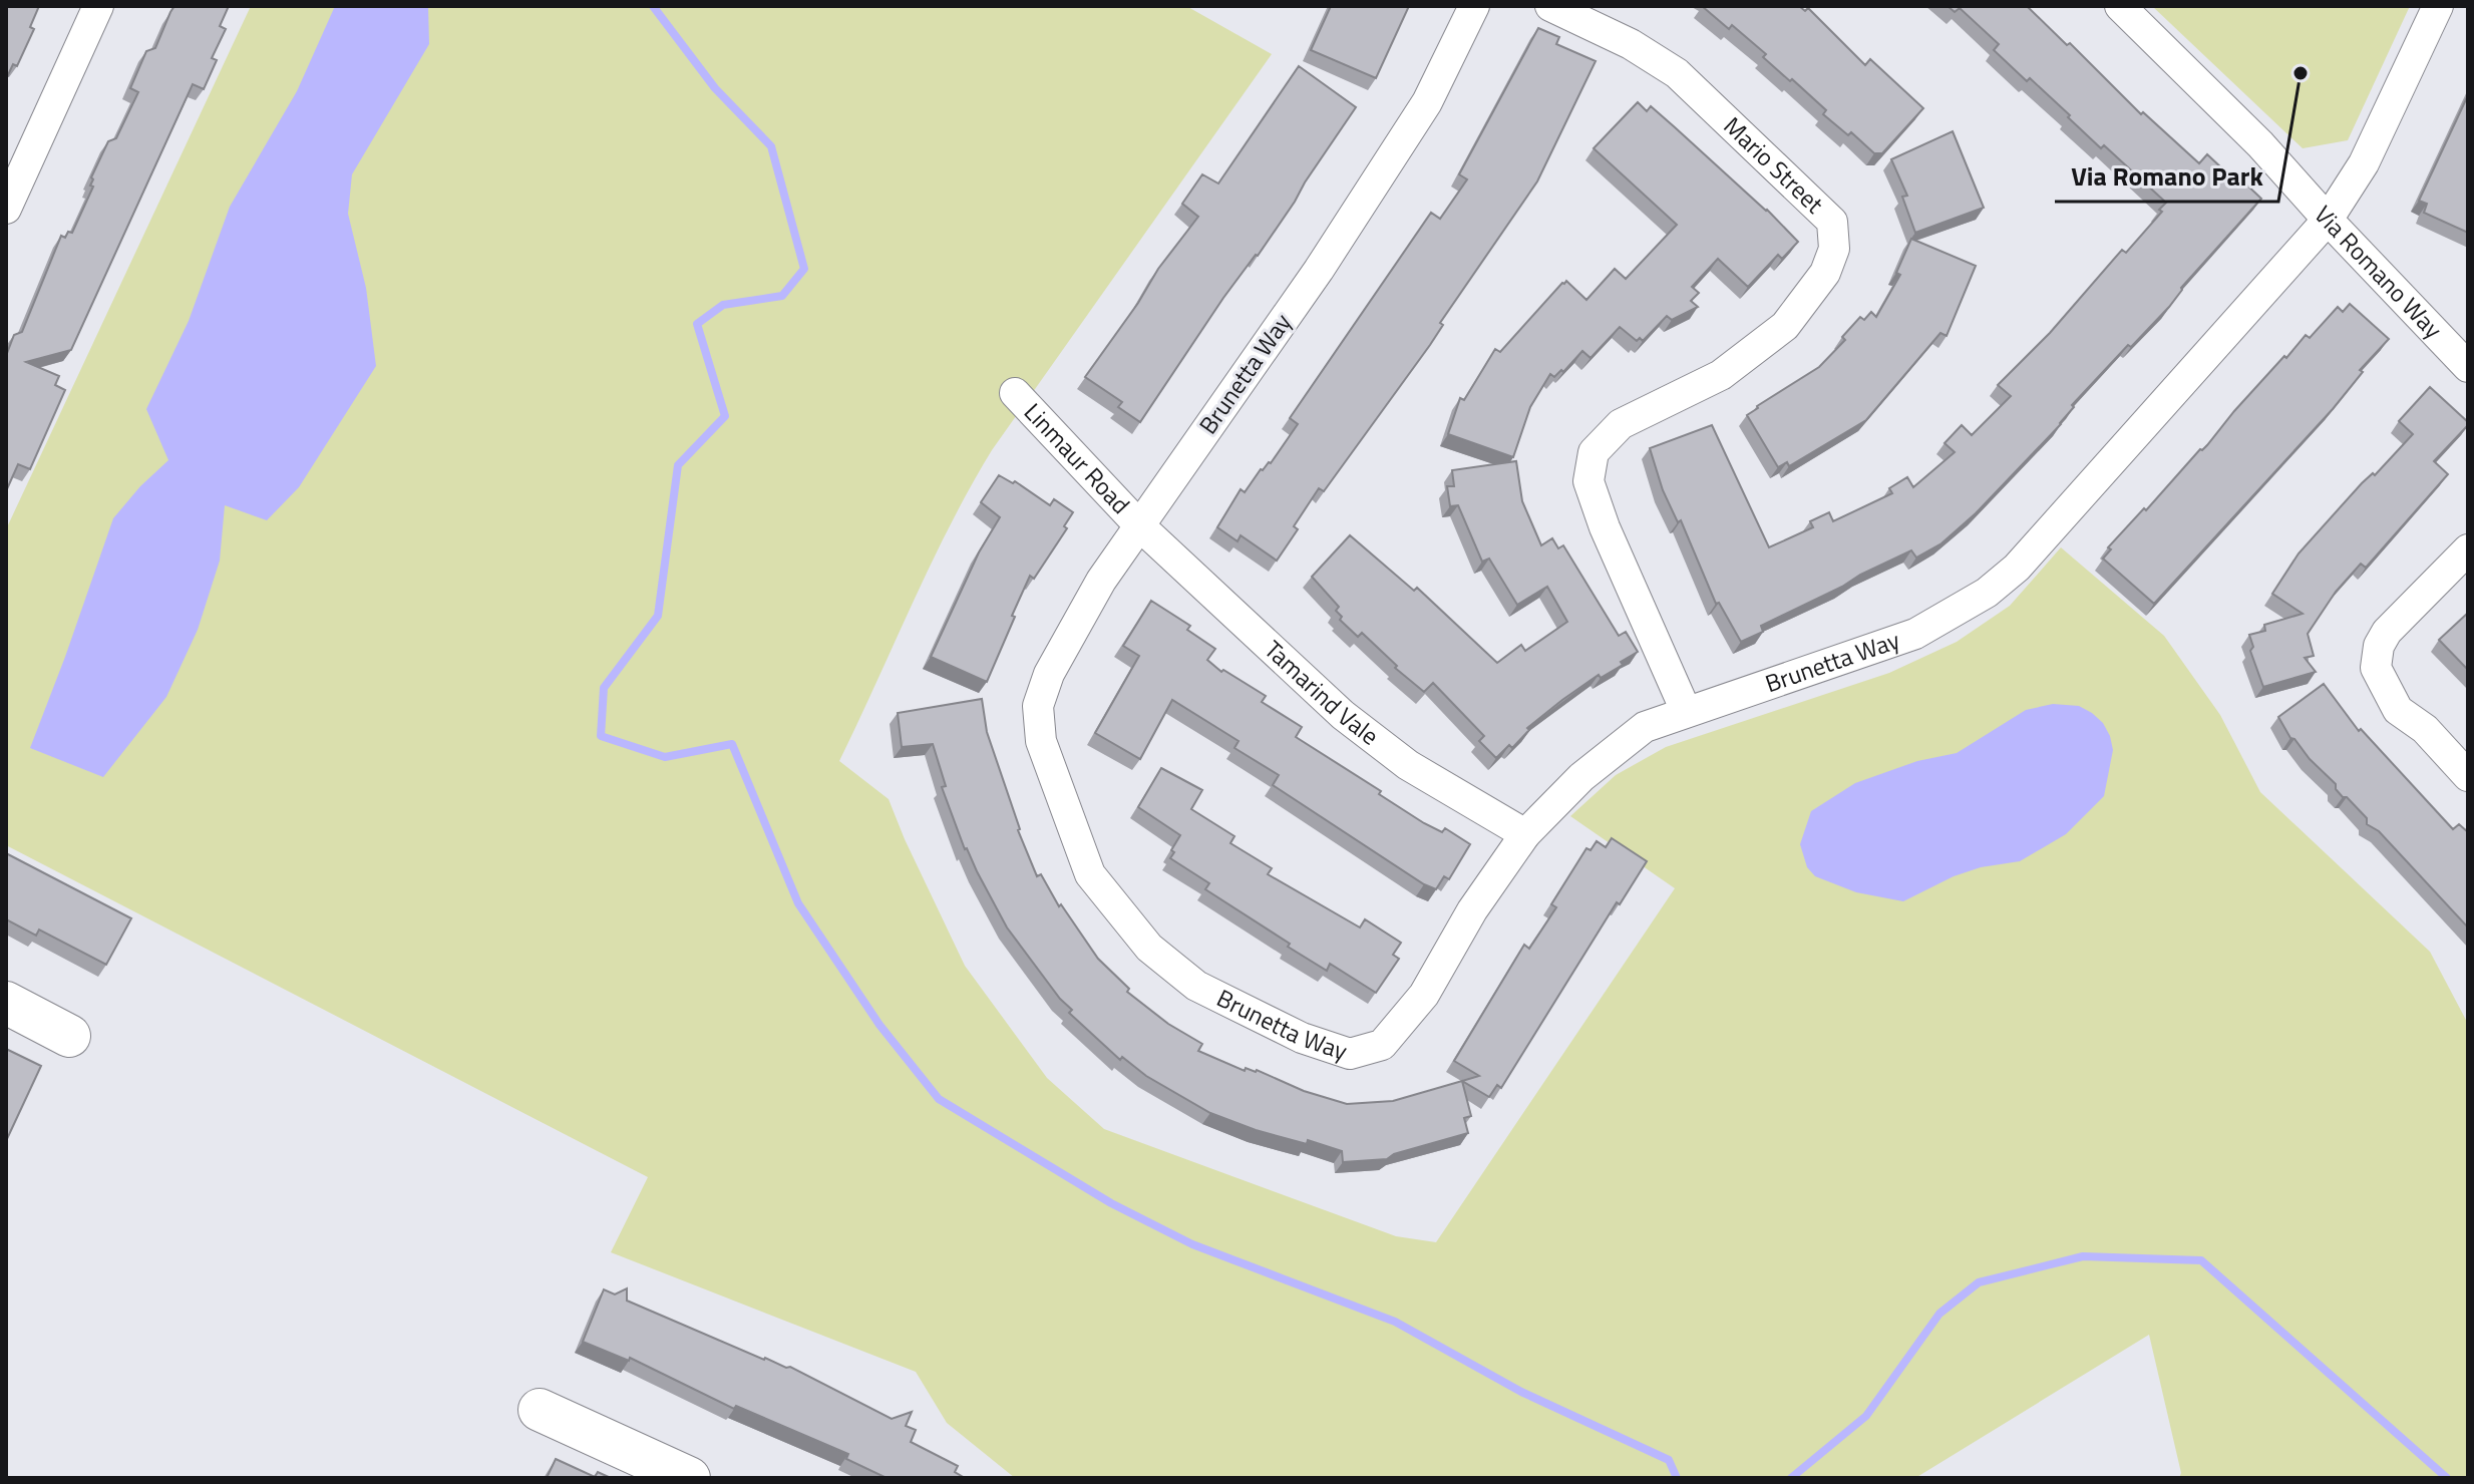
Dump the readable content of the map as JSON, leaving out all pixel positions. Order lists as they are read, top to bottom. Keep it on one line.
{"streets":{"street":["Mario Street","Via Romano Way","Brunetta Way","Linmaur Road","Tamarind Vale"]},"crossings":[["Mario Street","Brunetta Way"],["Via Romano Way","Brunetta Way"],["Brunetta Way","Linmaur Road"],["Brunetta Way","Tamarind Vale"],["Linmaur Road","Tamarind Vale"]],"places":["Via Romano Park"]}
